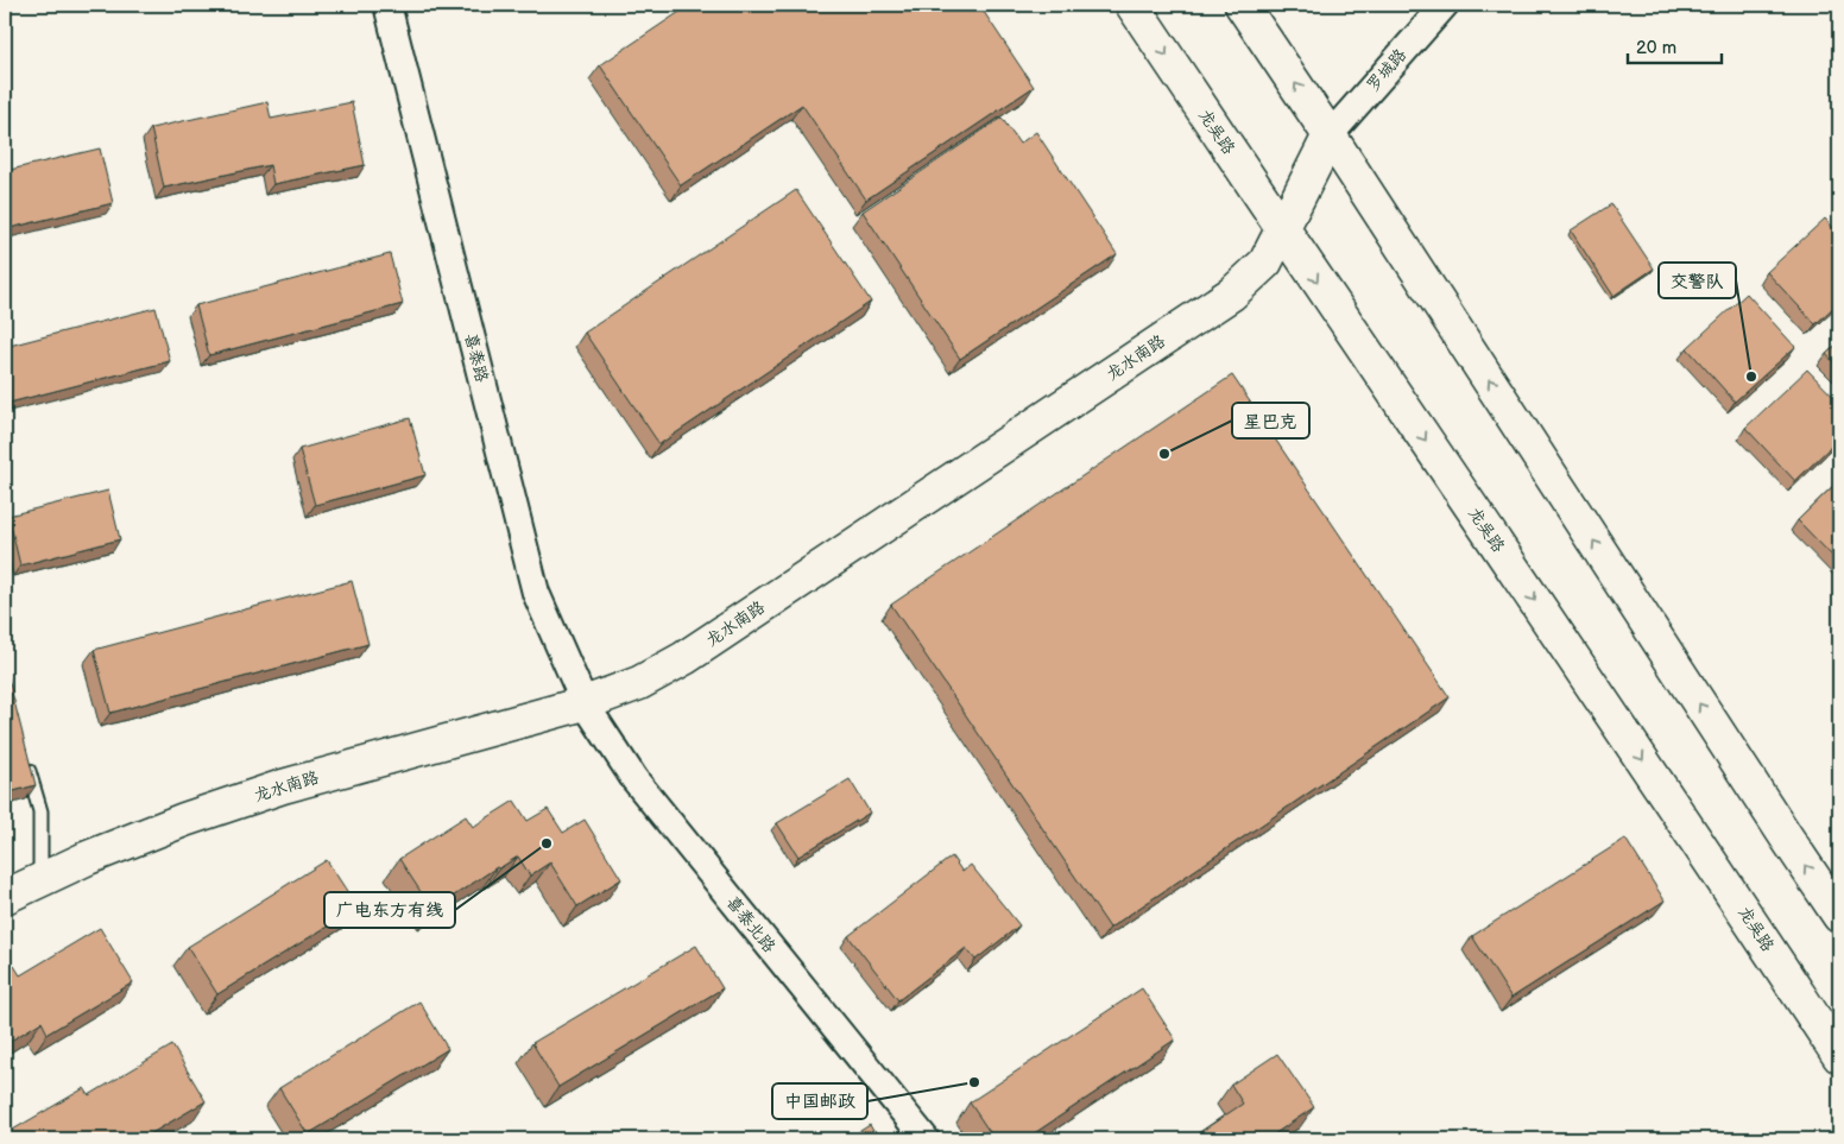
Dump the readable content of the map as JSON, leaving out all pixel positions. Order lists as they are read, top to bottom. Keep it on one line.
{"streets":{"main road":["龙吴路","龙水南路"],"street":["罗城路","喜泰路","喜泰北路"]},"crossings":[["罗城路","龙水南路"],["龙吴路","龙水南路"],["喜泰路","龙水南路"],["喜泰路","喜泰北路"],["龙水南路","喜泰北路"]],"places":["交警队","星巴克","广电东方有线","中国邮政"],"scale_bar":"20 m"}
